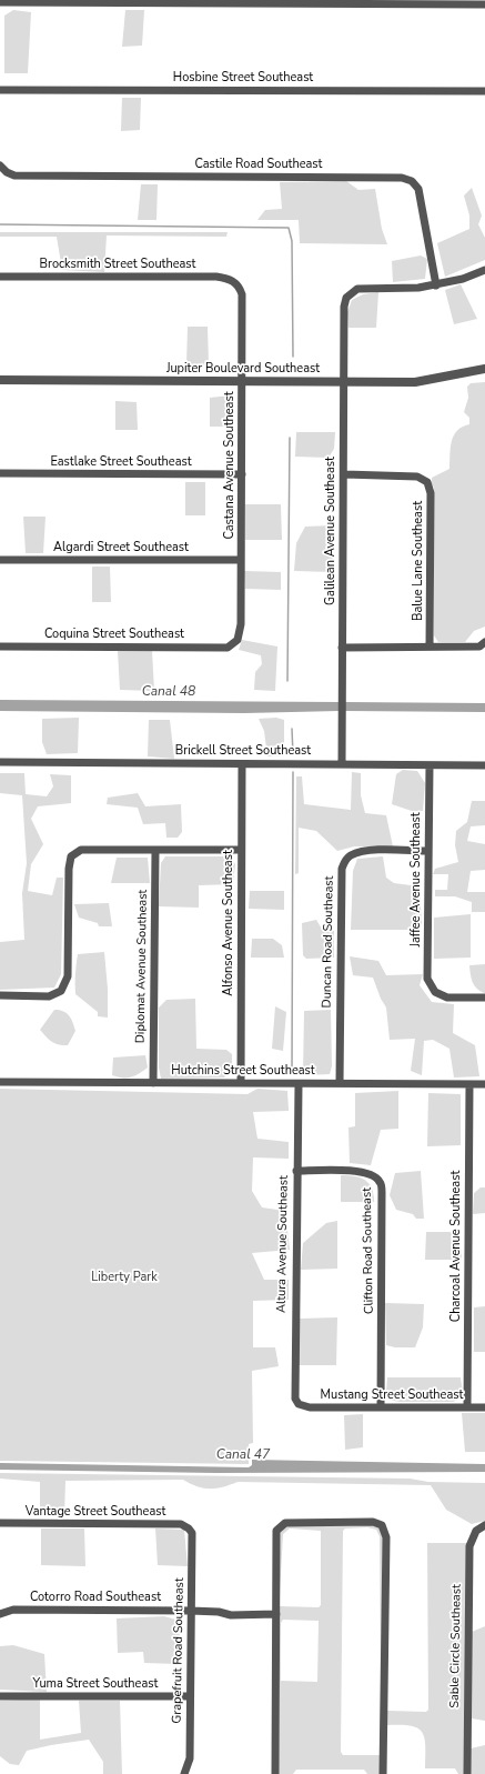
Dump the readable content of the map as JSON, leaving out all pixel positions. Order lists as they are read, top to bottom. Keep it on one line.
{"streets":{"street":["Hosbine Street Southeast","Castile Road Southeast","Brocksmith Street Southeast","Jupiter Boulevard Southeast","Eastlake Street Southeast","Castana Avenue Southeast","Galilean Avenue Southeast","Algardi Street Southeast","Balue Lane Southeast","Coquina Street Southeast","Brickell Street Southeast","Jaffee Avenue Southeast","Alfonso Avenue Southeast","Duncan Road Southeast","Diplomat Avenue Southeast","Hutchins Street Southeast","Altura Avenue Southeast","Charcoal Avenue Southeast","Clifton Road Southeast","Mustang Street Southeast","Vantage Street Southeast","Cotorro Road Southeast","Sable Circle Southeast","Grapefruit Road Southeast","Yuma Street Southeast"]},"crossings":[["Castile Road Southeast","Galilean Avenue Southeast"],["Brocksmith Street Southeast","Castana Avenue Southeast"],["Jupiter Boulevard Southeast","Castana Avenue Southeast"],["Jupiter Boulevard Southeast","Galilean Avenue Southeast"],["Eastlake Street Southeast","Castana Avenue Southeast"],["Castana Avenue Southeast","Algardi Street Southeast"],["Castana Avenue Southeast","Coquina Street Southeast"],["Galilean Avenue Southeast","Balue Lane Southeast"],["Galilean Avenue Southeast","Brickell Street Southeast"],["Brickell Street Southeast","Jaffee Avenue Southeast"],["Brickell Street Southeast","Alfonso Avenue Southeast"],["Jaffee Avenue Southeast","Duncan Road Southeast"],["Alfonso Avenue Southeast","Hutchins Street Southeast"],["Duncan Road Southeast","Hutchins Street Southeast"],["Diplomat Avenue Southeast","Hutchins Street Southeast"],["Hutchins Street Southeast","Altura Avenue Southeast"],["Hutchins Street Southeast","Charcoal Avenue Southeast"],["Altura Avenue Southeast","Clifton Road Southeast"],["Altura Avenue Southeast","Mustang Street Southeast"],["Charcoal Avenue Southeast","Mustang Street Southeast"],["Clifton Road Southeast","Mustang Street Southeast"],["Vantage Street Southeast","Grapefruit Road Southeast"],["Cotorro Road Southeast","Grapefruit Road Southeast"],["Grapefruit Road Southeast","Yuma Street Southeast"]],"water":["Canal 48","Canal 47"],"parks":["Liberty Park"]}
